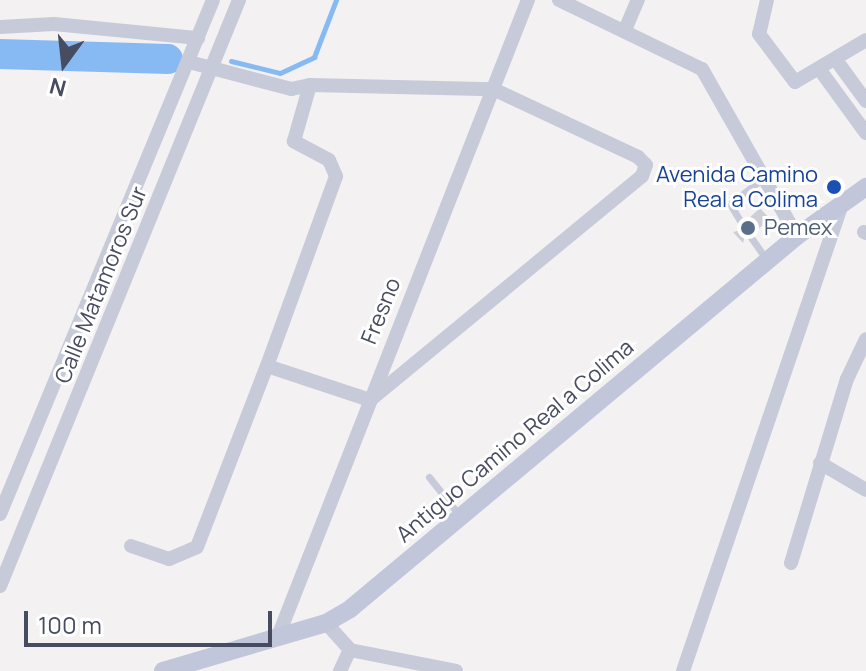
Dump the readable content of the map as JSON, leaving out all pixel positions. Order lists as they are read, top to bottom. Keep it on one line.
{"streets":{"main road":["Antiguo Camino Real a Colima"],"street":["Calle Matamoros Sur","Fresno"]},"crossings":[["Fresno","Antiguo Camino Real a Colima"]],"places":["Avenida Camino Real a Colima","Pemex"],"scale_bar":"100 m","north":"bottom"}
